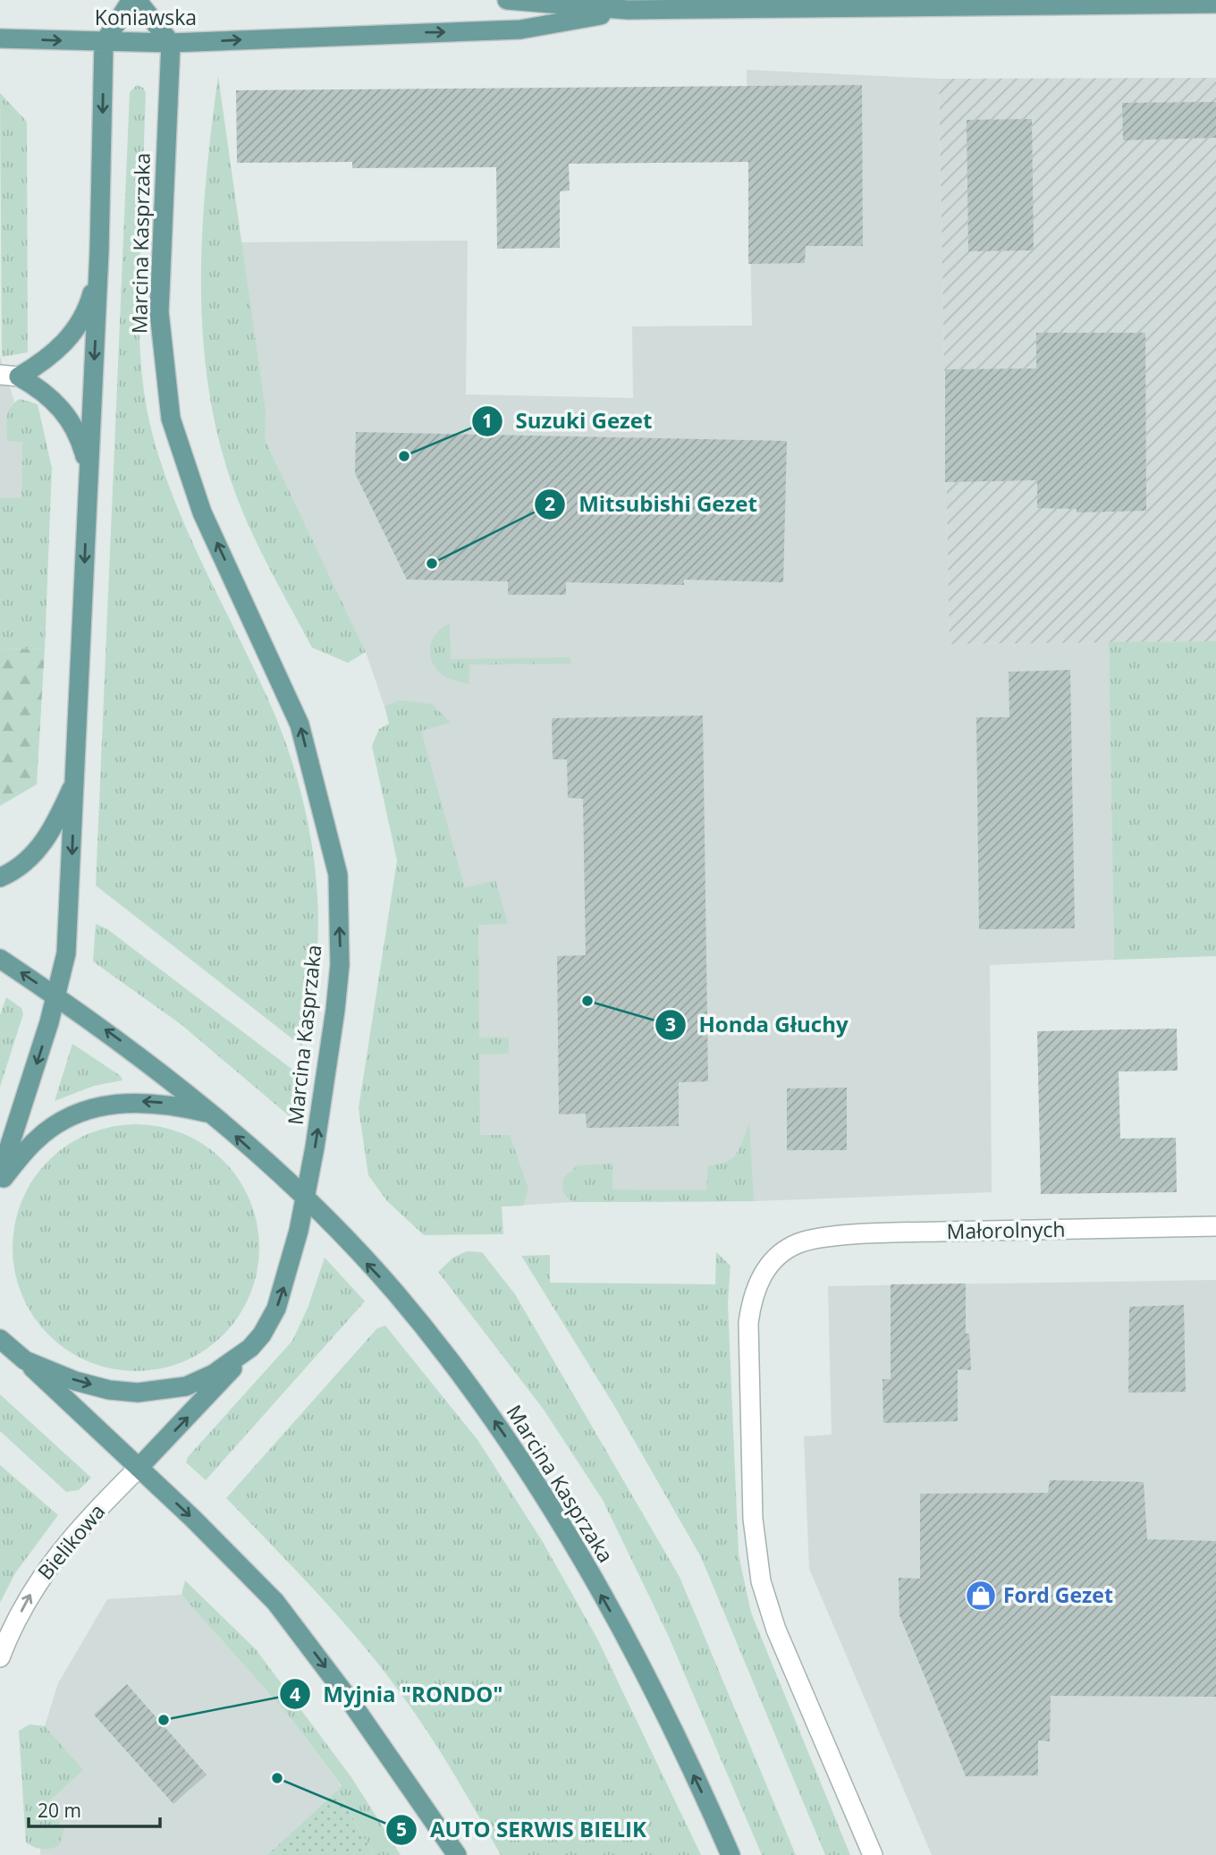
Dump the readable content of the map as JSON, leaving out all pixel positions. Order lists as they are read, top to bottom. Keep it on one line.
{"streets":{"main road":["Koniawska","Marcina Kasprzaka"],"street":["Małorolnych","Bielikowa"]},"crossings":[["Koniawska","Marcina Kasprzaka"]],"one_way":["Koniawska","Bielikowa"],"places":{"other":["Suzuki Gezet","Mitsubishi Gezet","Honda Głuchy","Myjnia \"RONDO\"","AUTO SERWIS BIELIK"],"shop":["Ford Gezet"]},"scale_bar":"20 m"}
